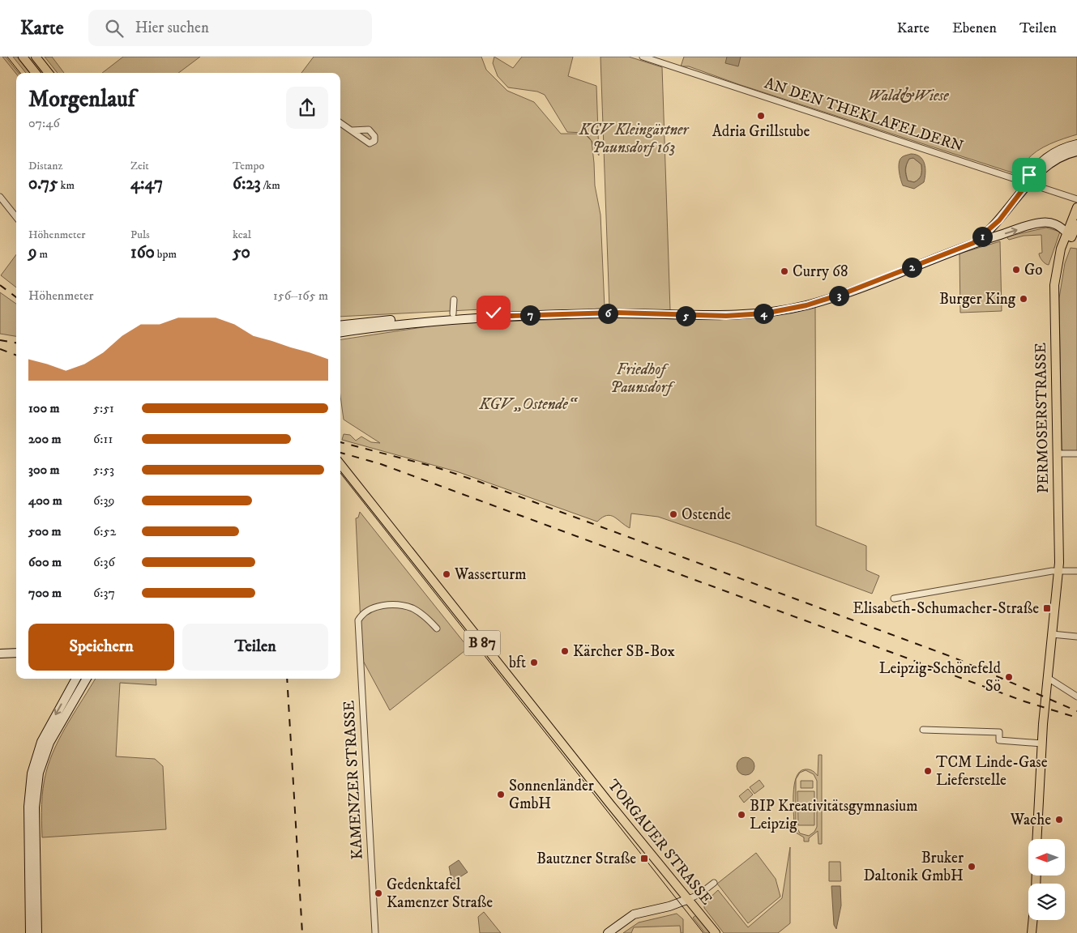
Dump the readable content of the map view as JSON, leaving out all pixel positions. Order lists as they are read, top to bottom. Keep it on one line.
{"streets":{"main road":["PERMOSERSTRASSE","B 87","TORGAUER STRASSE"],"street":["AN DEN THEKLAFELDERN","KAMENZER STRASSE"]},"parks":["Wald&Wiese","KGV Kleingärtner Paunsdorf 163","Friedhof Paunsdorf","KGV „Ostende“"],"places":{"other":["Adria Grillstube","Go","Curry 68","Burger King","Ostende","Wasserturm","Kärcher SB-Box","bft","Leipzig-Schönefeld Sö","TCM Linde-Gase Lieferstelle","Sonnenländer GmbH","BIP Kreativitätsgymnasium Leipzig","Wache","Bruker Daltonik GmbH","Gedenktafel Kamenzer Straße"],"transit":["Elisabeth-Schumacher-Straße","Bautzner Straße"]},"north":"left","page":{"header":"Karte","search":"Hier suchen","nav":["Karte","Ebenen","Teilen"],"heading":["Morgenlauf","07:46"],"stats":[["Distanz","0.75 km"],["Zeit","4:47"],["Tempo","6:23 /km"],["Höhenmeter","9 m"],["Puls","160 bpm"],["kcal","50"]],"pins":["1","2","3","4","6","7","5"],"chart":["Höhenmeter","156–165 m"],"list":[{"name":"100 m","note":"5:51"},{"name":"200 m","note":"6:11"},{"name":"300 m","note":"5:53"},{"name":"400 m","note":"6:39"},{"name":"500 m","note":"6:52"},{"name":"600 m","note":"6:36"},{"name":"700 m","note":"6:37"}],"buttons":["Speichern","Teilen"]}}
